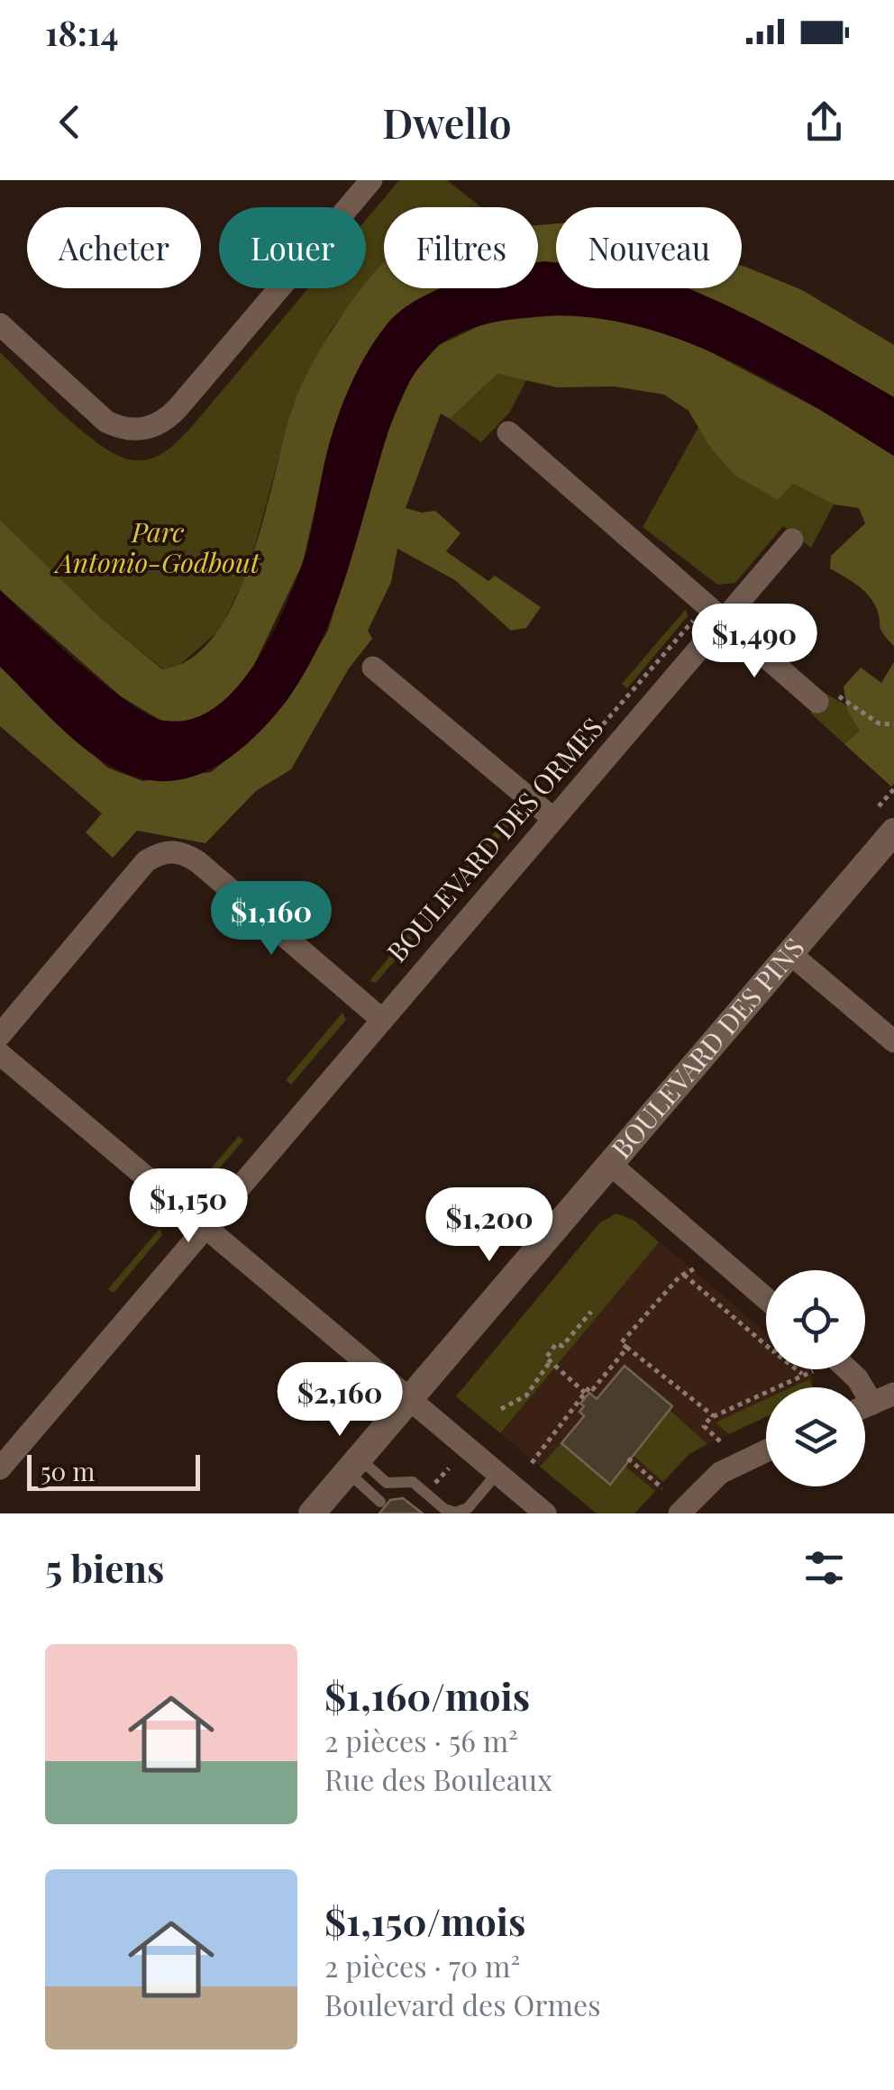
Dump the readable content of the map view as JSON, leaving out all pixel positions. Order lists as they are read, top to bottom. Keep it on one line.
{"streets":{"street":["BOULEVARD DES ORMES","BOULEVARD DES PINS"]},"parks":["Parc Antonio-Godbout"],"scale_bar":"50 m","page":{"status":"18:14","header":"Dwello","chip":["Acheter","Louer","Filtres","Nouveau"],"price":["$1,490","$1,160","$1,150","$1,200","$2,160"],"scale":"50 m","heading":"5 biens","list":[{"name":"$1,160/mois","note":"2 pièces · 56 m² · Rue des Bouleaux"},{"name":"$1,150/mois","note":"2 pièces · 70 m² · Boulevard des Ormes"}]}}
